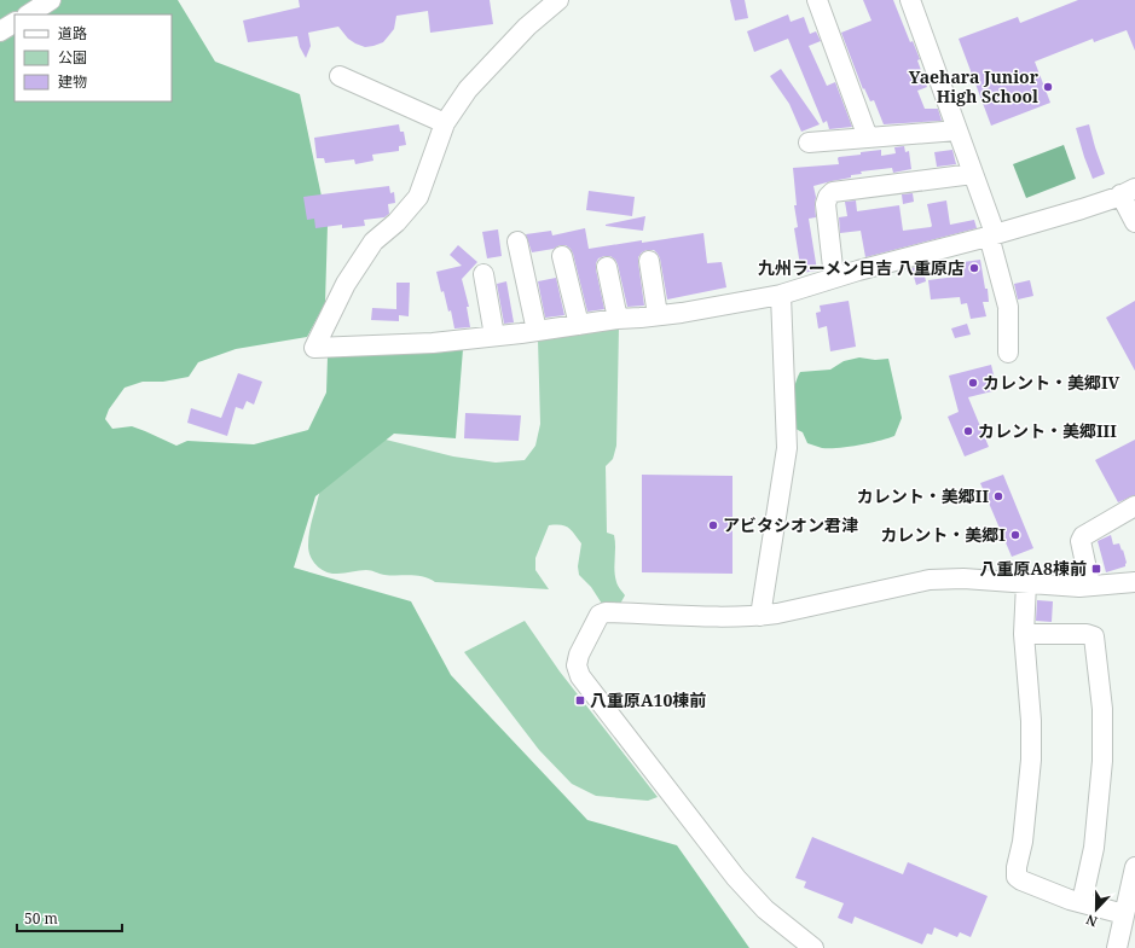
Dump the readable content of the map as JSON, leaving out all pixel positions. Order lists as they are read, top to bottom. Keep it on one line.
{"places":{"other":["Yaehara Junior High School","九州ラーメン日吉 八重原店","カレント・美郷IV","カレント・美郷III","カレント・美郷II","アビタシオン君津","カレント・美郷I"],"transit":["八重原A8棟前","八重原A10棟前"]},"legend":["道路","公園","建物"],"scale_bar":"50 m","north":"bottom"}
